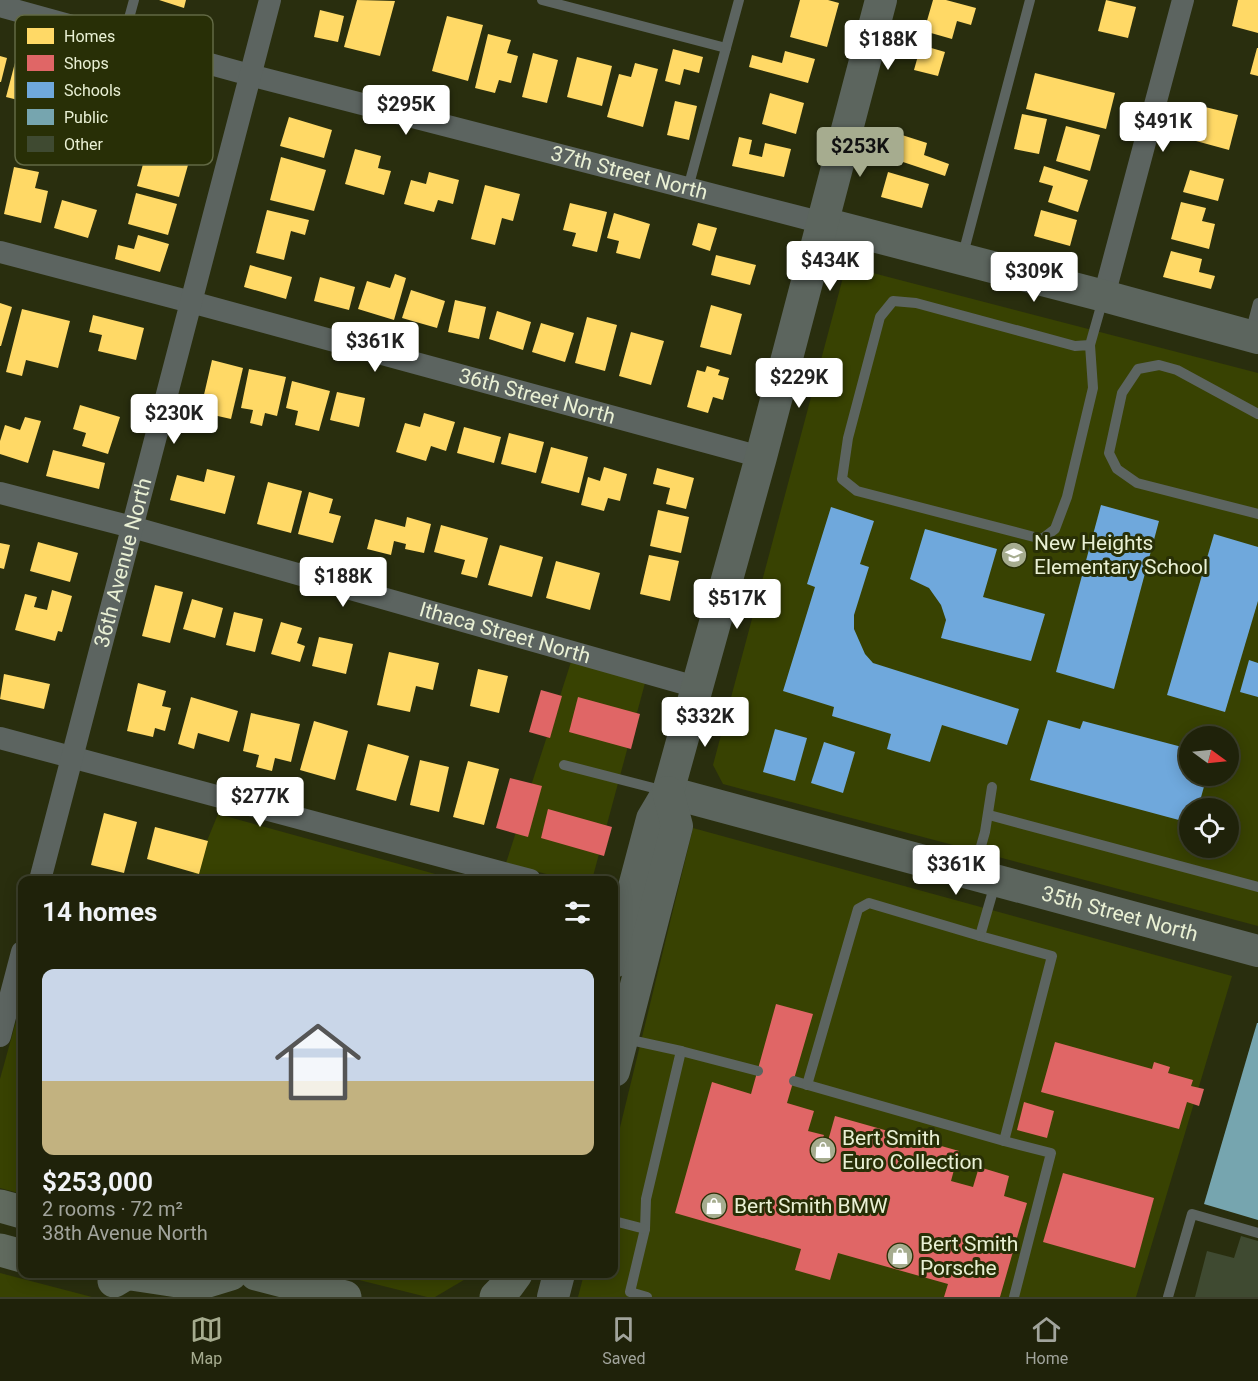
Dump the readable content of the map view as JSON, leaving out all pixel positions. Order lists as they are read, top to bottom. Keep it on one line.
{"streets":{"main road":["37th Street North","35th Street North"],"street":["36th Street North","36th Avenue North","Ithaca Street North"]},"crossings":[["37th Street North","36th Avenue North"],["36th Street North","36th Avenue North"],["36th Avenue North","Ithaca Street North"]],"places":{"school or university":["New Heights Elementary School"],"shop":["Bert Smith Euro Collection","Bert Smith BMW","Bert Smith Porsche"]},"legend":["Homes","Shops","Schools","Public","Other"],"north":"right","page":{"price":["$188K","$295K","$491K","$253K","$434K","$309K","$361K","$229K","$230K","$188K","$517K","$332K","$277K","$361K"],"heading":"14 homes","list":[{"name":"$253,000","note":"2 rooms · 72 m² · 38th Avenue North"}],"tabs":["Map","Saved","Home"]}}
